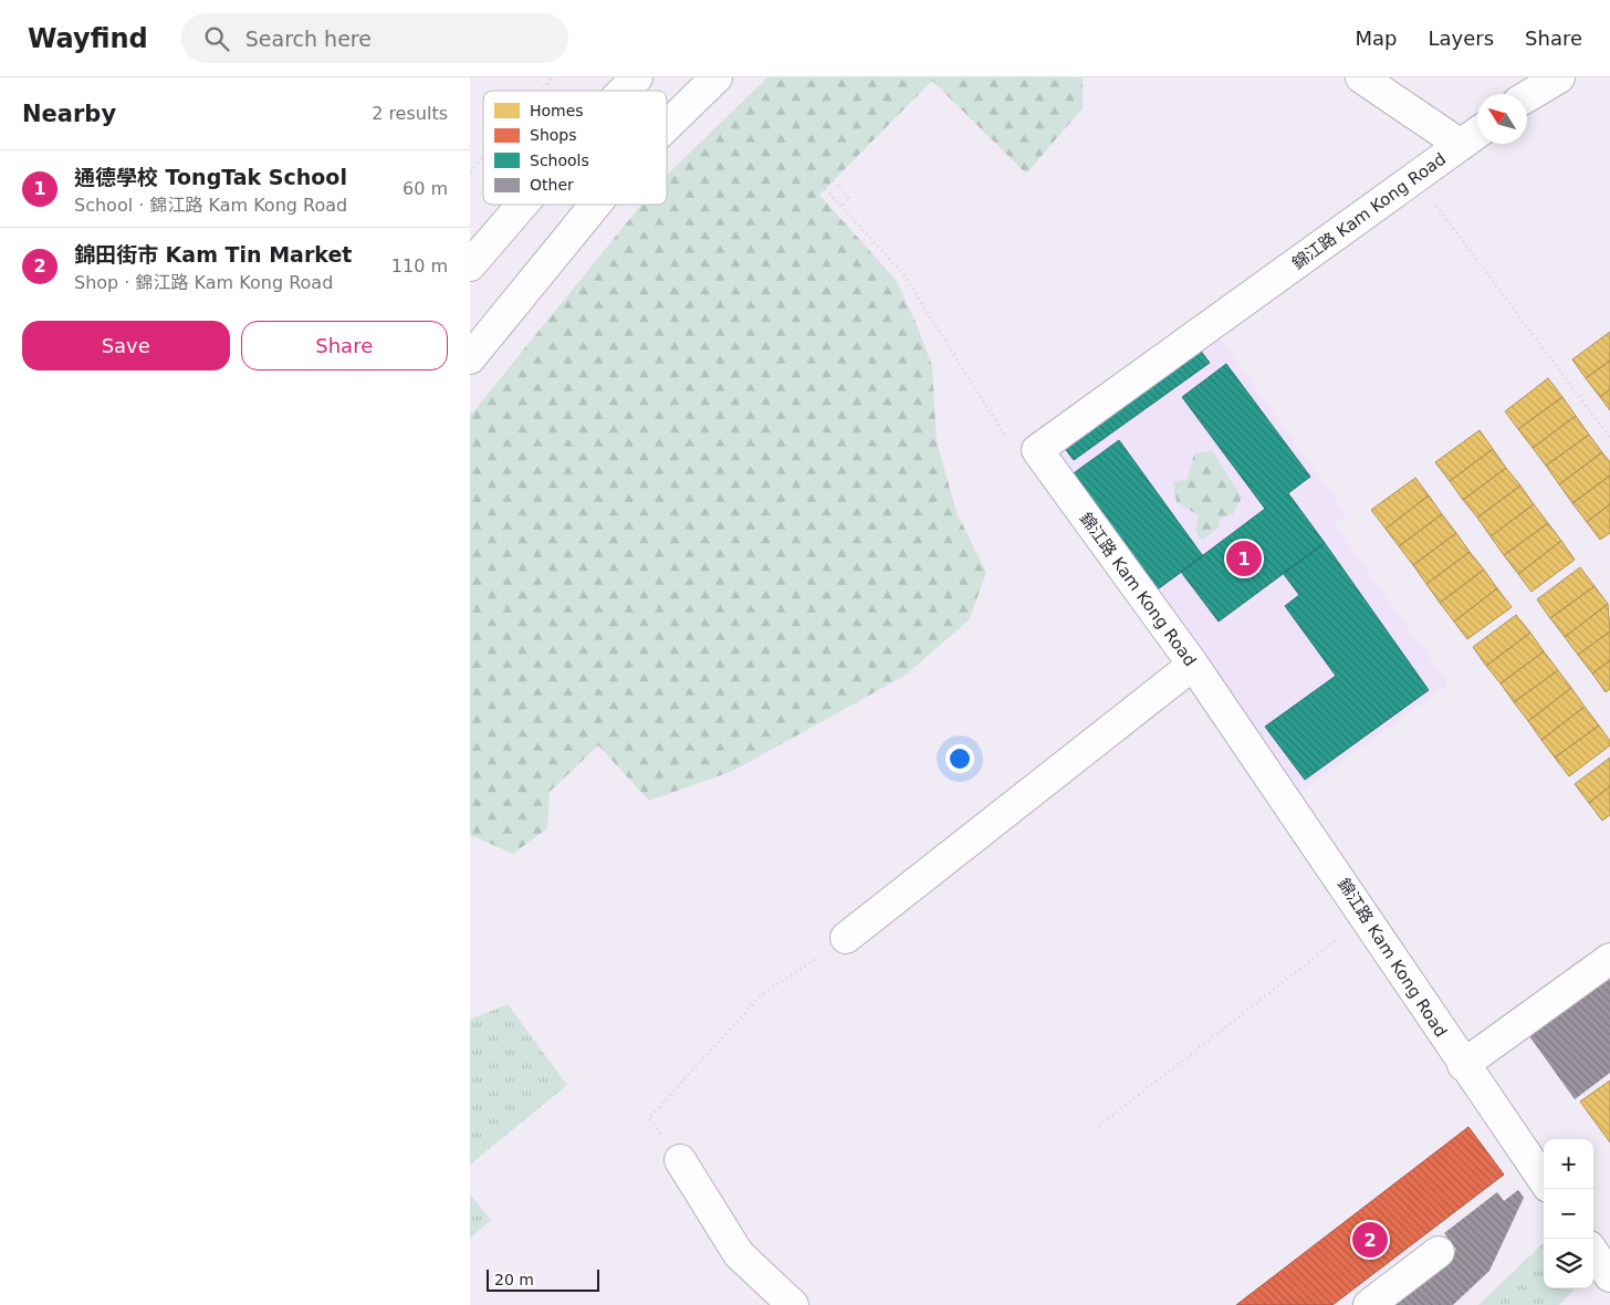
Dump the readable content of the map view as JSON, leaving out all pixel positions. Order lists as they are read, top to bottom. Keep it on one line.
{"streets":{"street":["錦江路 Kam Kong Road"]},"legend":["Homes","Shops","Schools","Other"],"scale_bar":"20 m","north":"top left","page":{"header":"Wayfind","search":"Search here","nav":["Map","Layers","Share"],"heading":["Nearby","2 results"],"list":[{"mark":"1","name":"通德學校 TongTak School","note":"School · 錦江路 Kam Kong Road","value":"60 m"},{"mark":"2","name":"錦田街市 Kam Tin Market","note":"Shop · 錦江路 Kam Kong Road","value":"110 m"}],"buttons":["Save","Share"],"pins":["1","2"],"map_buttons":["+","−"],"scale":"20 m"}}
